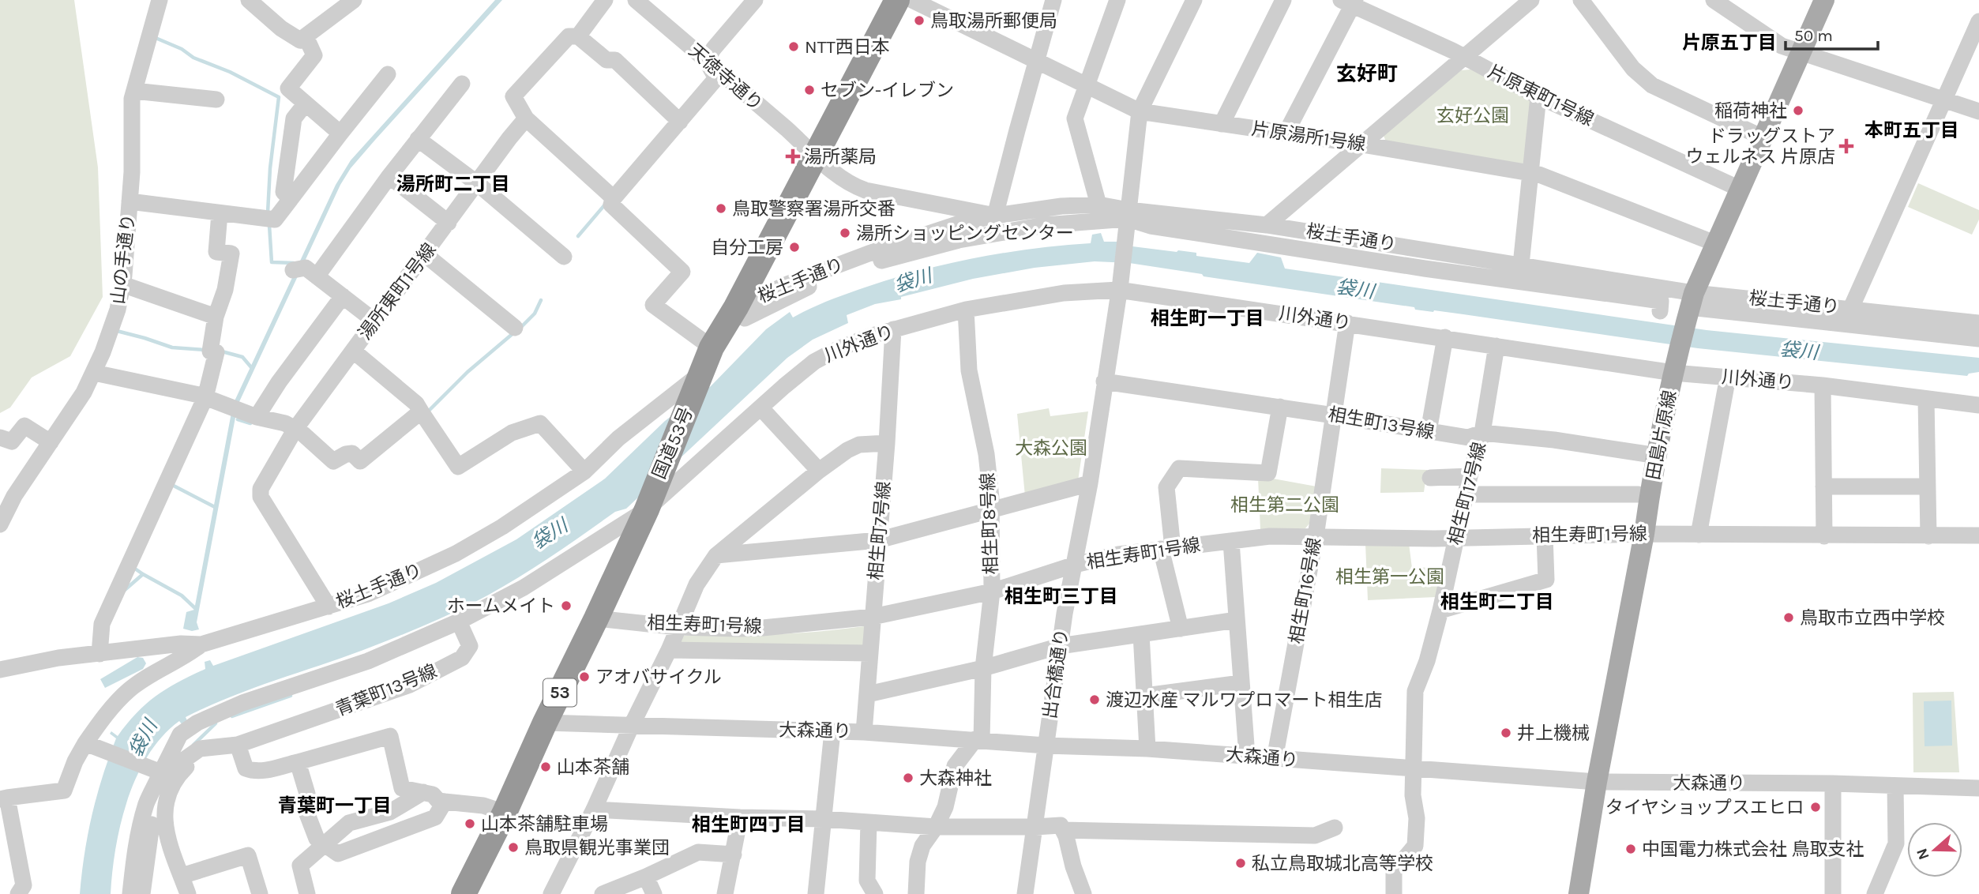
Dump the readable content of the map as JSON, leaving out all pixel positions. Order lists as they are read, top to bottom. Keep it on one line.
{"streets":{"highway":["国道53号","53"],"main road":["田島片原線"],"street":["天徳寺通り","片原東町1号線","片原湯所1号線","桜土手通り","山の手通り","湯所東町1号線","川外通り","相生町13号線","相生町17号線","相生町8号線","相生町7号線","相生寿町1号線","相生町16号線","出合橋通り","青葉町13号線","大森通り"]},"crossings":[["天徳寺通り","桜土手通り"],["天徳寺通り","国道53号"],["片原東町1号線","田島片原線"],["片原湯所1号線","田島片原線"],["片原湯所1号線","出合橋通り"],["桜土手通り","湯所東町1号線"],["桜土手通り","田島片原線"],["桜土手通り","国道53号"],["桜土手通り","出合橋通り"],["川外通り","田島片原線"],["川外通り","国道53号"],["川外通り","相生町17号線"],["川外通り","相生町8号線"],["川外通り","相生町7号線"],["川外通り","相生町16号線"],["川外通り","出合橋通り"],["相生町13号線","田島片原線"],["相生町13号線","相生町17号線"],["相生町13号線","相生町16号線"],["相生町13号線","出合橋通り"],["田島片原線","相生寿町1号線"],["田島片原線","大森通り"],["国道53号","相生寿町1号線"],["国道53号","大森通り"],["相生町17号線","相生寿町1号線"],["相生町17号線","大森通り"],["相生町8号線","相生寿町1号線"],["相生町8号線","大森通り"],["相生町7号線","相生寿町1号線"],["相生町7号線","大森通り"],["相生寿町1号線","相生町16号線"],["相生寿町1号線","出合橋通り"],["相生町16号線","大森通り"],["出合橋通り","大森通り"]],"districts":["片原五丁目","玄好町","本町五丁目","湯所町二丁目","相生町一丁目","相生町三丁目","相生町二丁目","青葉町一丁目","相生町四丁目"],"water":["袋川"],"parks":["玄好公園","大森公園","相生第二公園","相生第一公園"],"places":{"other":["鳥取湯所郵便局","NTT西日本","セブン-イレブン","稲荷神社","鳥取警察署湯所交番","湯所ショッピングセンター","自分工房","ホームメイト","鳥取市立西中学校","アオバサイクル","渡辺水産 マルワプロマート相生店","井上機械","山本茶舗","大森神社","タイヤショップスエヒロ","山本茶舗駐車場","鳥取県観光事業団","中国電力株式会社 鳥取支社","私立鳥取城北高等学校"],"health":["ドラッグストア ウェルネス 片原店","湯所薬局"]},"scale_bar":"50 m","north":"left"}
